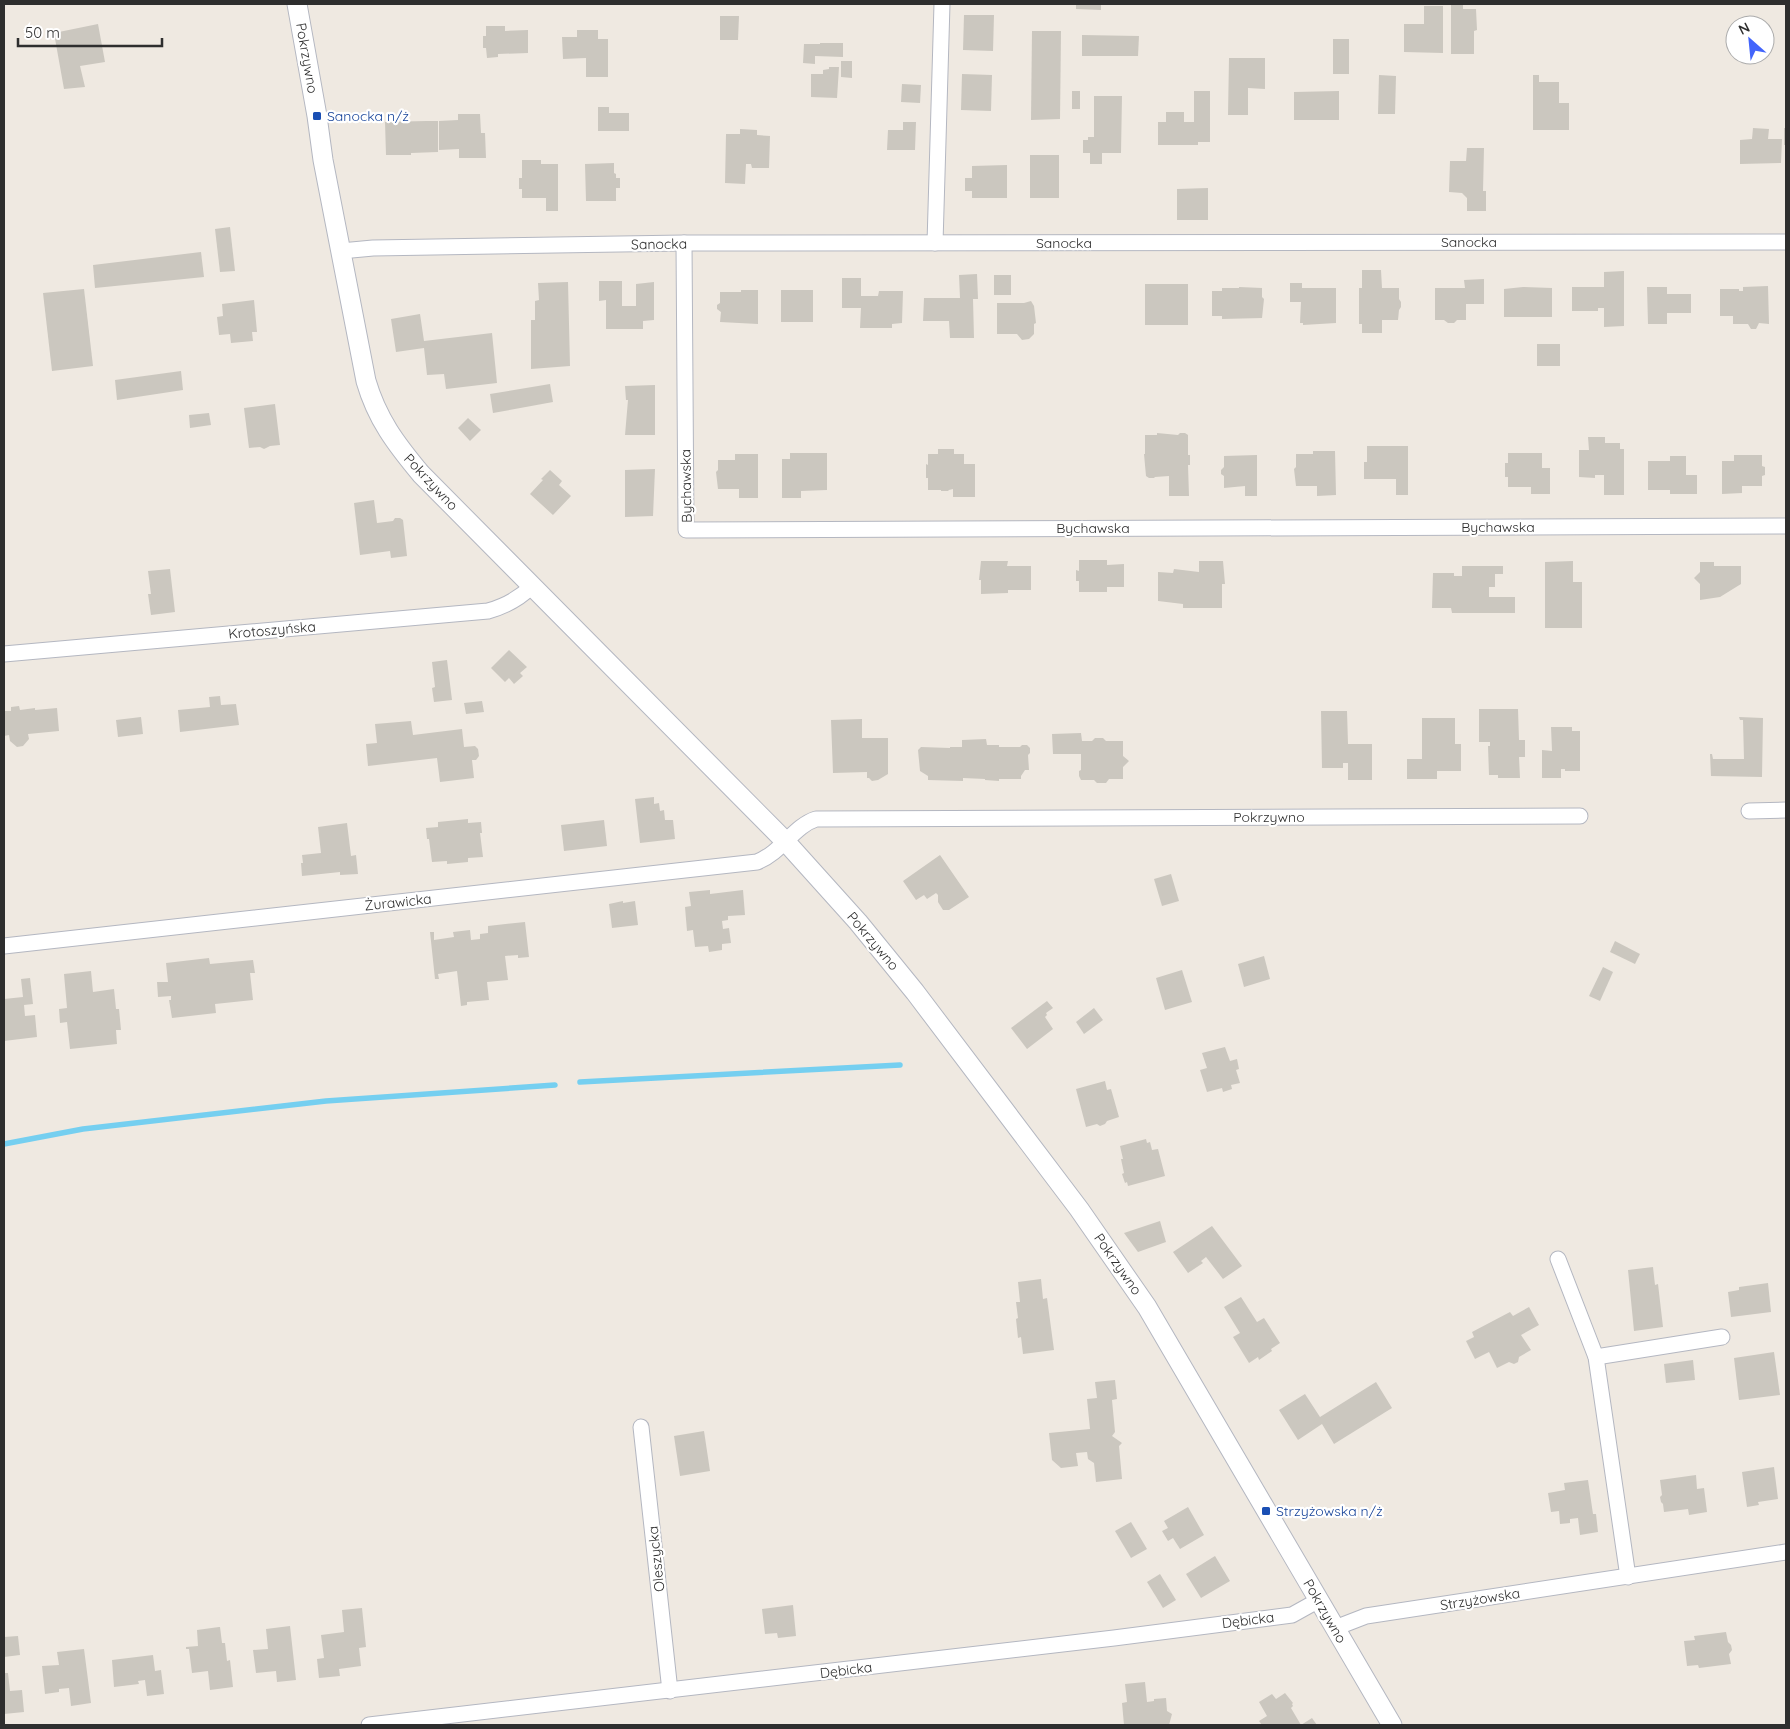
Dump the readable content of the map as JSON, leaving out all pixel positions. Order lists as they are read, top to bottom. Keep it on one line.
{"streets":{"street":["Pokrzywno","Sanocka","Bychawska","Krotoszyńska","Żurawicka","Oleszycka","Strzyżowska","Dębicka"]},"crossings":[["Pokrzywno","Sanocka"],["Pokrzywno","Krotoszyńska"],["Pokrzywno","Żurawicka"],["Pokrzywno","Strzyżowska"],["Pokrzywno","Dębicka"],["Sanocka","Bychawska"],["Oleszycka","Dębicka"]],"places":{"transit":["Sanocka n/ż","Strzyżowska n/ż"]},"scale_bar":"50 m","north":"top left"}
